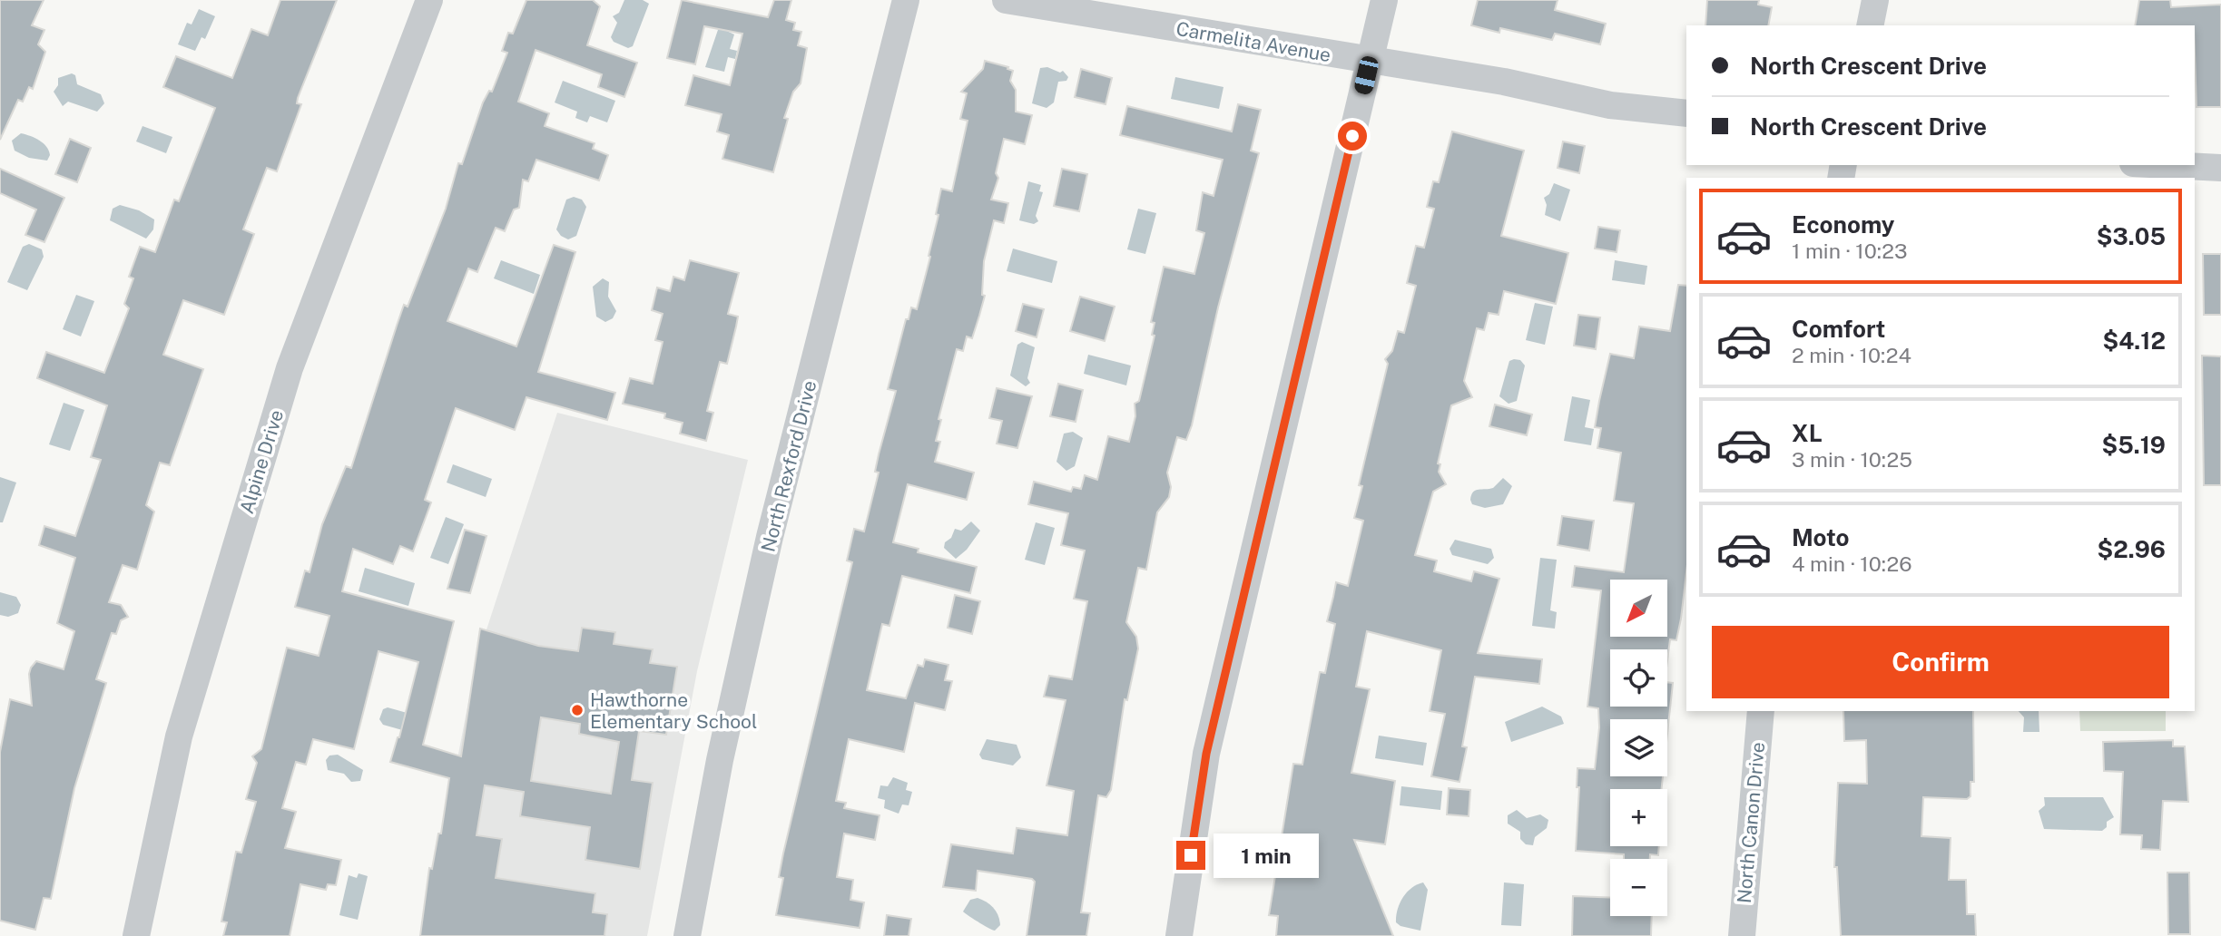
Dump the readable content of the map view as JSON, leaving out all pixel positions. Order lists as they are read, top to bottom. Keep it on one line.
{"streets":{"street":["Carmelita Avenue","Alpine Drive","North Rexford Drive","North Canon Drive"]},"places":["Hawthorne Elementary School"],"north":"bottom left","page":{"banner":["North Crescent Drive","North Crescent Drive"],"list":[{"name":"Economy","note":"1 min · 10:23","value":"$3.05"},{"name":"Comfort","note":"2 min · 10:24","value":"$4.12"},{"name":"XL","note":"3 min · 10:25","value":"$5.19"},{"name":"Moto","note":"4 min · 10:26","value":"$2.96"}],"map_buttons":["+","−"],"buttons":"Confirm","bubble":"1 min"}}
